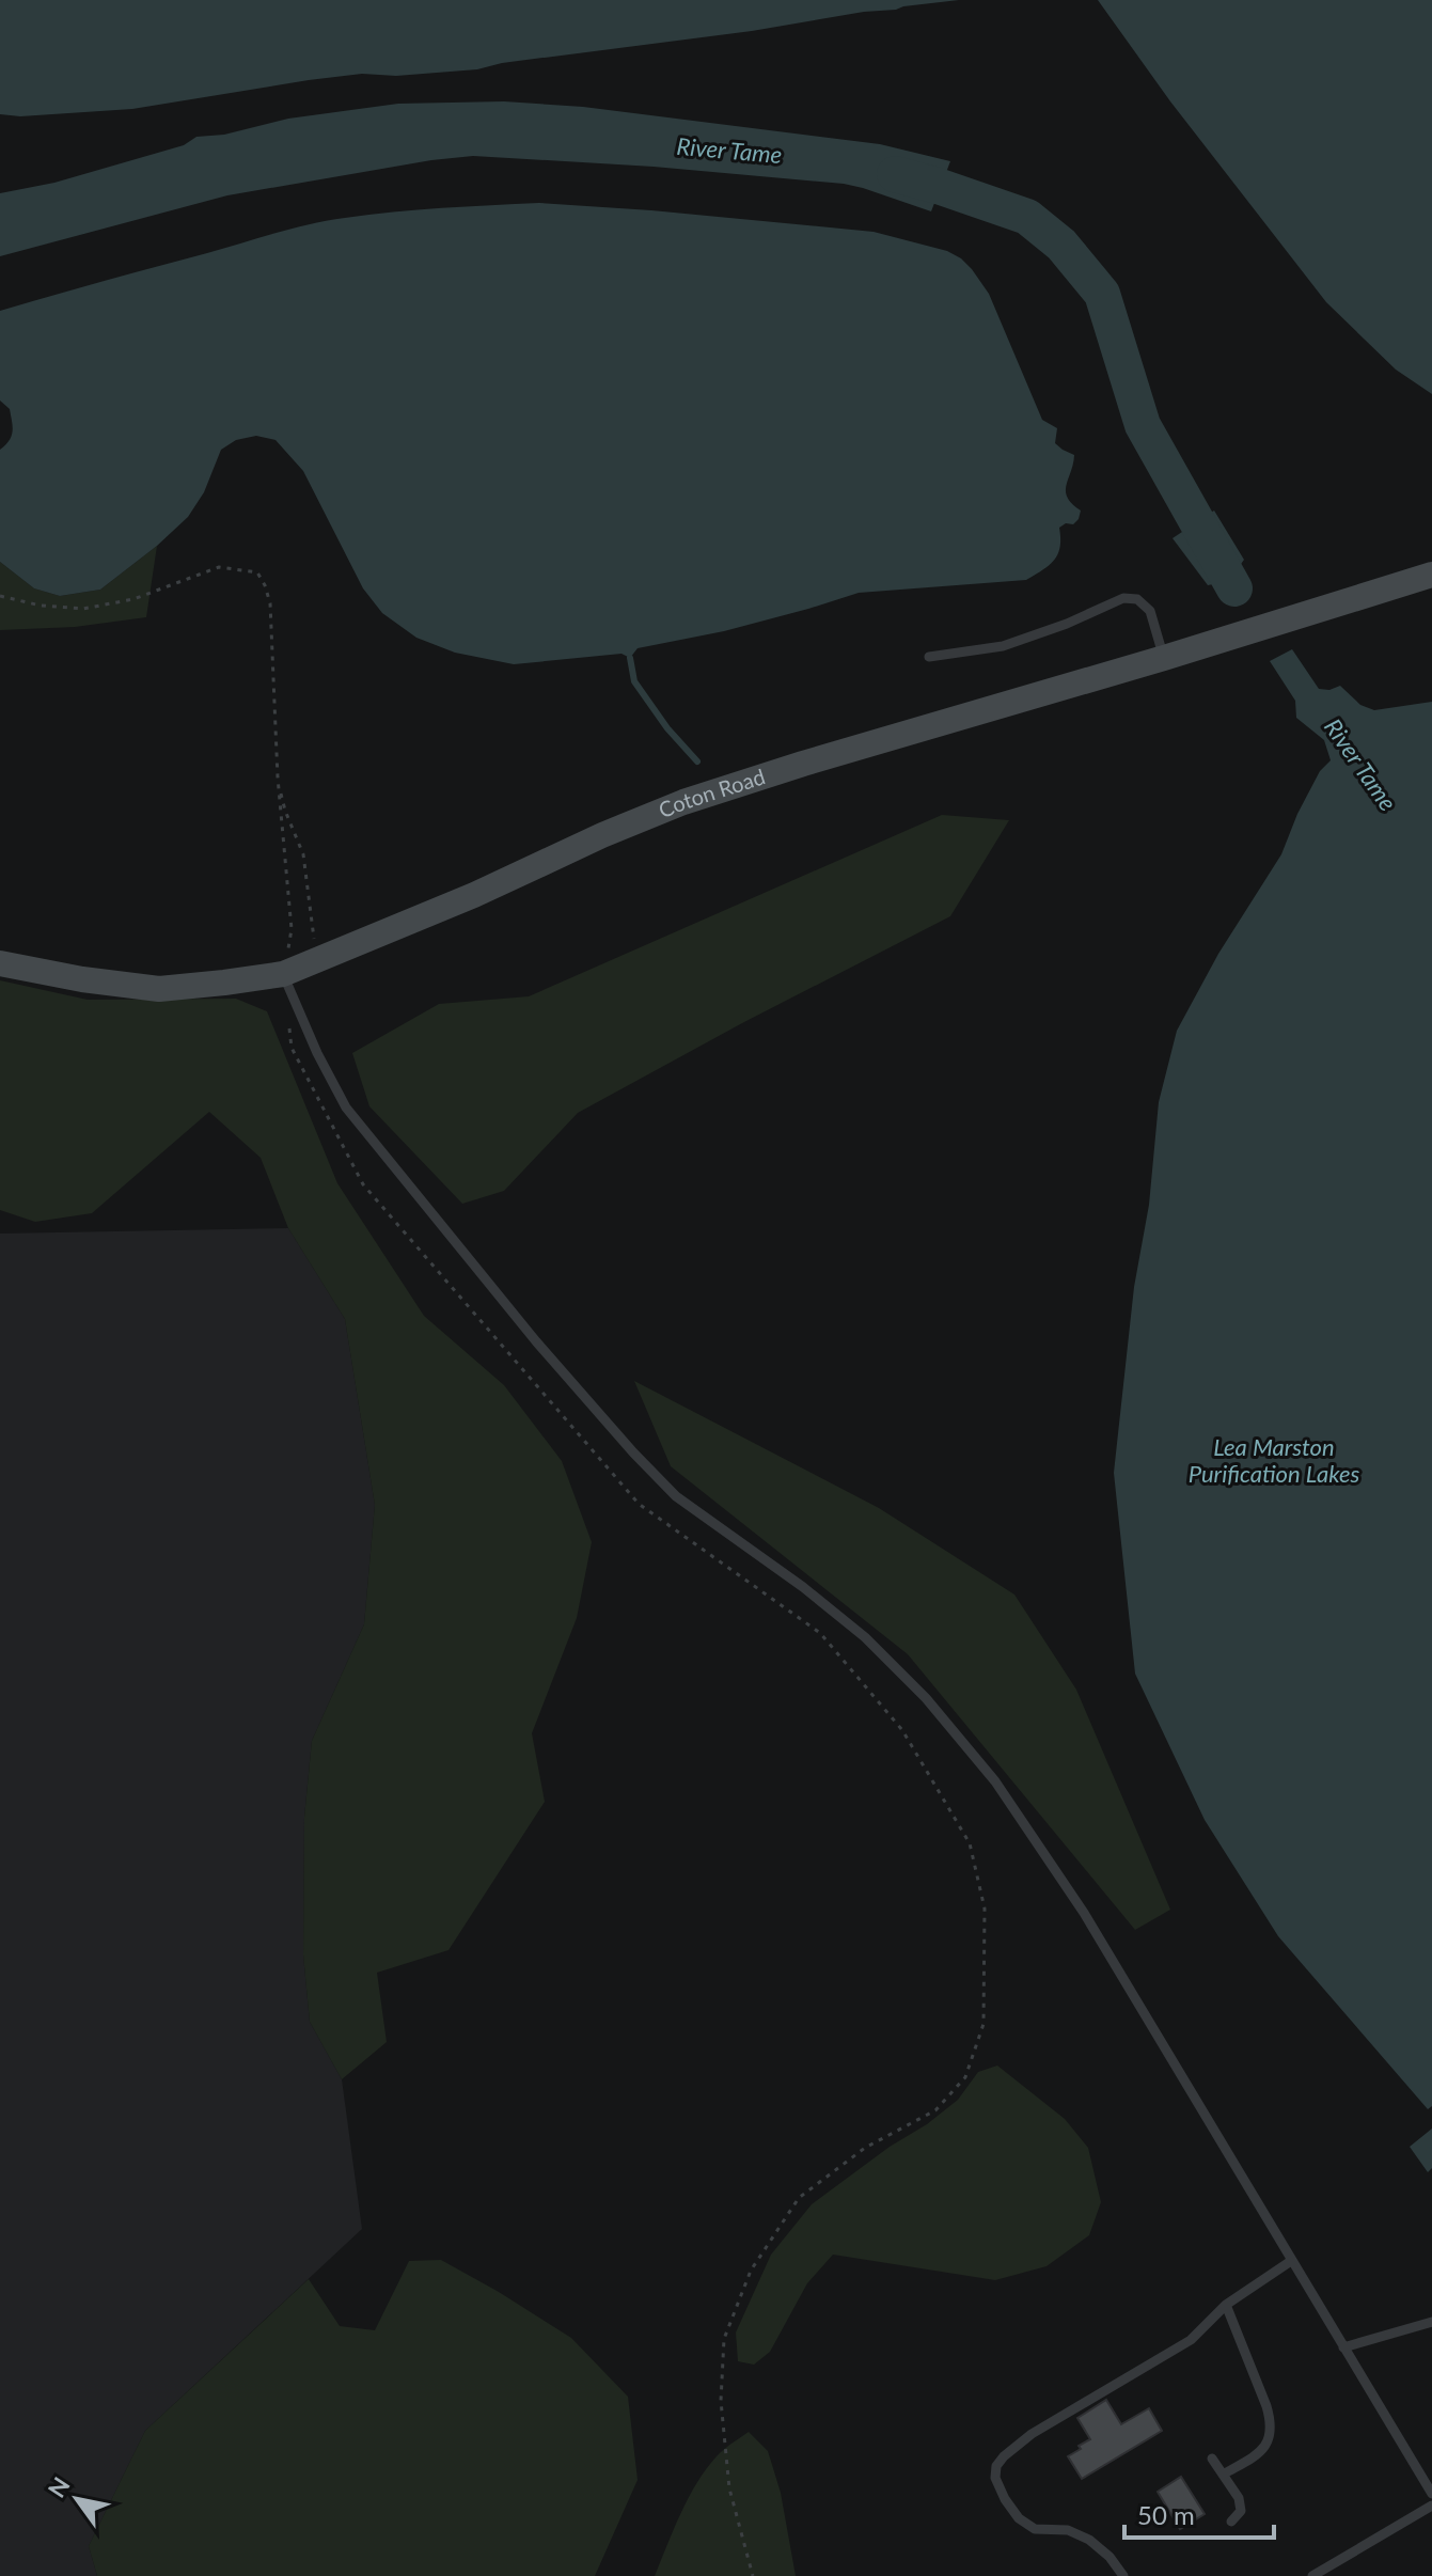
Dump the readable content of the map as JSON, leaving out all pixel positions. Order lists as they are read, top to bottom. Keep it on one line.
{"streets":{"street":["Coton Road"]},"water":["River Tame","Lea Marston Purification Lakes"],"scale_bar":"50 m","north":"top left"}
